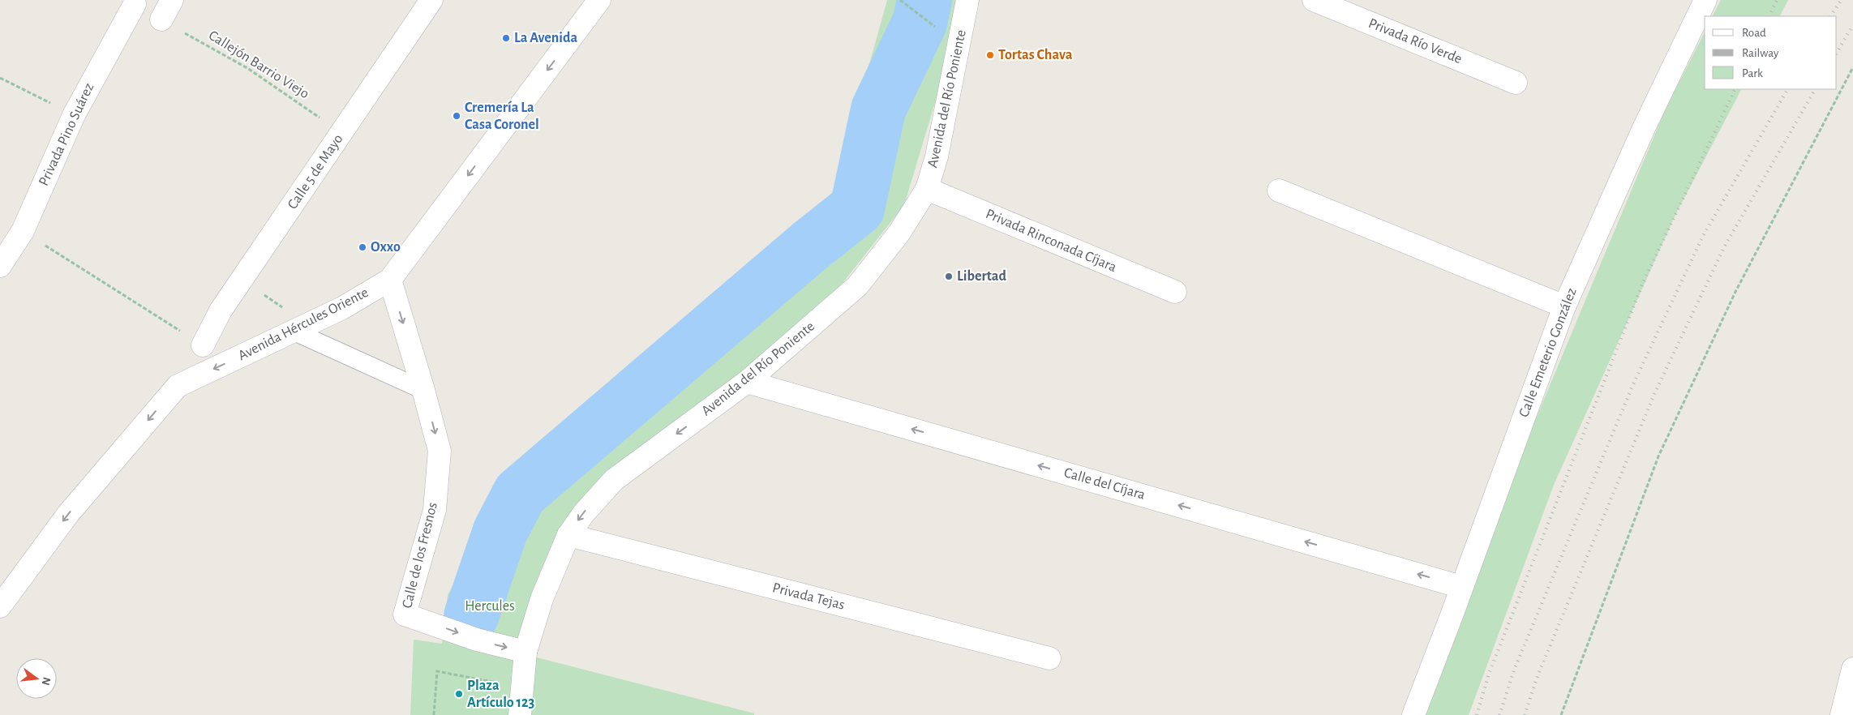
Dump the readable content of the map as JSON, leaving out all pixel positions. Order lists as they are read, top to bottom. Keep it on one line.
{"streets":{"street":["Privada Río Verde","Avenida del Río Poniente","Privada Pino Suárez","Calle 5 de Mayo","Privada Rinconada Cíjara","Avenida Hércules Oriente","Calle Emeterio González","Calle del Cíjara","Calle de los Fresnos","Privada Tejas"],"path":["Callejón Barrio Viejo"]},"crossings":[["Callejón Barrio Viejo","Calle 5 de Mayo"],["Avenida del Río Poniente","Privada Rinconada Cíjara"],["Avenida del Río Poniente","Calle del Cíjara"],["Avenida del Río Poniente","Calle de los Fresnos"],["Avenida del Río Poniente","Privada Tejas"],["Avenida Hércules Oriente","Calle de los Fresnos"],["Calle Emeterio González","Calle del Cíjara"]],"one_way":["Avenida Hércules Oriente","Calle del Cíjara","Calle de los Fresnos"],"parks":["Hercules"],"places":["La Avenida","Tortas Chava","Cremería La Casa Coronel","Oxxo","Libertad","Plaza Artículo 123"],"legend":["Road","Railway","Park"],"north":"right"}
